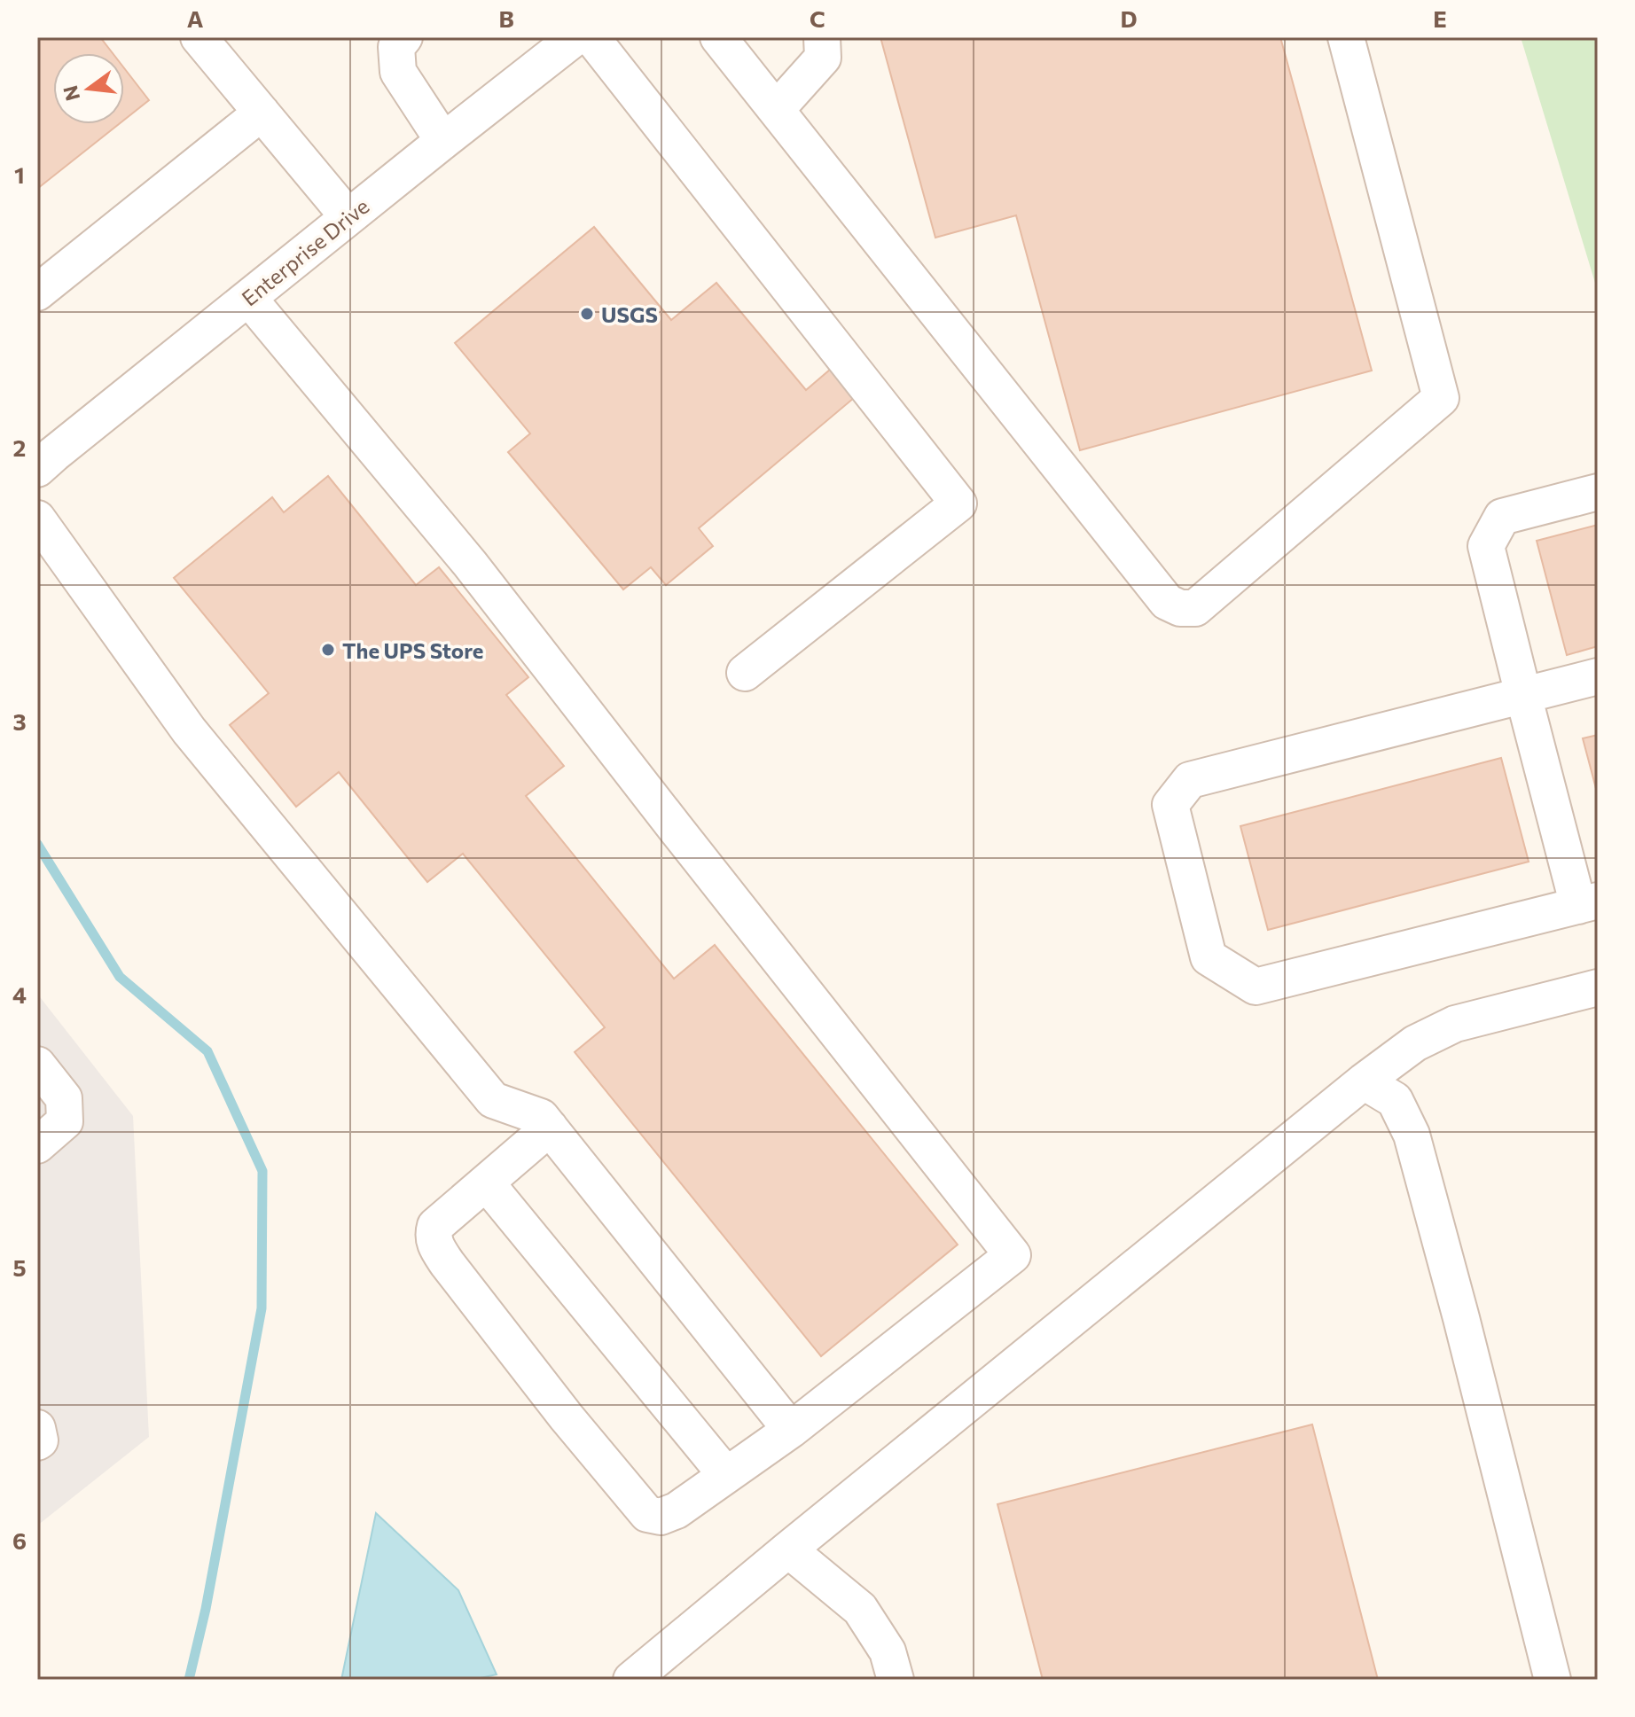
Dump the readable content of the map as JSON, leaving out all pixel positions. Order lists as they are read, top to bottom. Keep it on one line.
{"streets":{"street":["Enterprise Drive"]},"places":["USGS","The UPS Store"],"north":"left","grid":{"columns":["A","B","C","D","E"],"rows":["1","2","3","4","5","6"]}}
